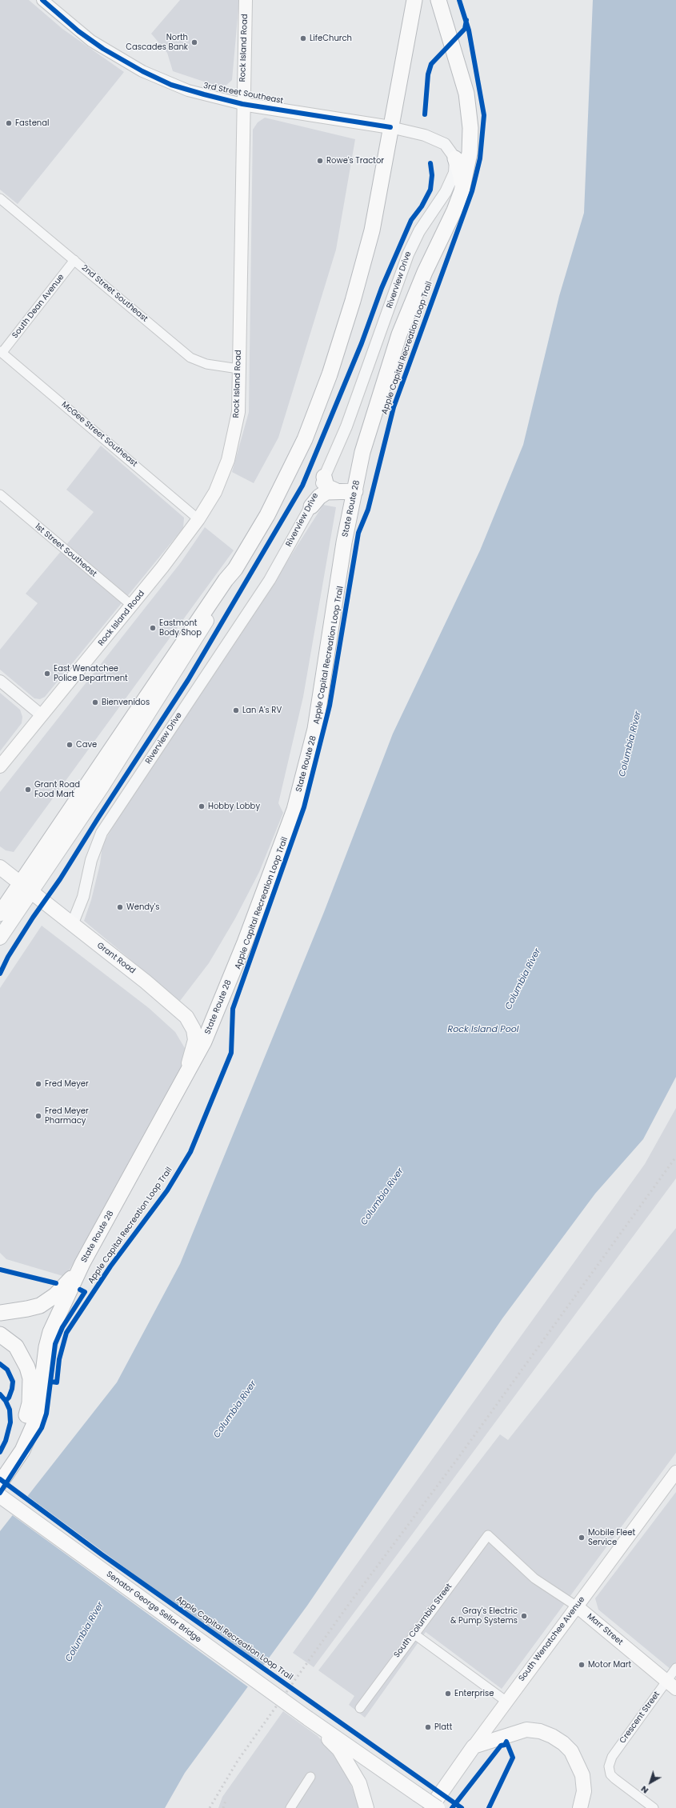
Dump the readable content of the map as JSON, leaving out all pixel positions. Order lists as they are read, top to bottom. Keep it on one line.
{"streets":{"highway":["State Route 28"],"main road":["Rock Island Road","3rd Street Southeast","Grant Road","Senator George Sellar Bridge","Marr Street","South Wenatchee Avenue"],"street":["Riverview Drive","2nd Street Southeast","South Dean Avenue","McGee Street Southeast","1st Street Southeast","South Columbia Street","Crescent Street"],"cycle path":["Apple Capital Recreation Loop Trail"]},"crossings":[["Rock Island Road","3rd Street Southeast"],["Rock Island Road","2nd Street Southeast"],["Rock Island Road","McGee Street Southeast"],["Rock Island Road","1st Street Southeast"],["Riverview Drive","Grant Road"],["2nd Street Southeast","South Dean Avenue"],["South Dean Avenue","McGee Street Southeast"],["State Route 28","Grant Road"],["South Columbia Street","Marr Street"],["Marr Street","South Wenatchee Avenue"],["Marr Street","Crescent Street"]],"water":["Columbia River","Rock Island Pool"],"places":["LifeChurch","North Cascades Bank","Fastenal","Rowe's Tractor","Eastmont Body Shop","East Wenatchee Police Department","Bienvenidos","Lan A's RV","Cave","Grant Road Food Mart","Hobby Lobby","Wendy's","Fred Meyer","Fred Meyer Pharmacy","Mobile Fleet Service","Gray's Electric & Pump Systems","Motor Mart","Enterprise","Platt"],"north":"bottom left"}
